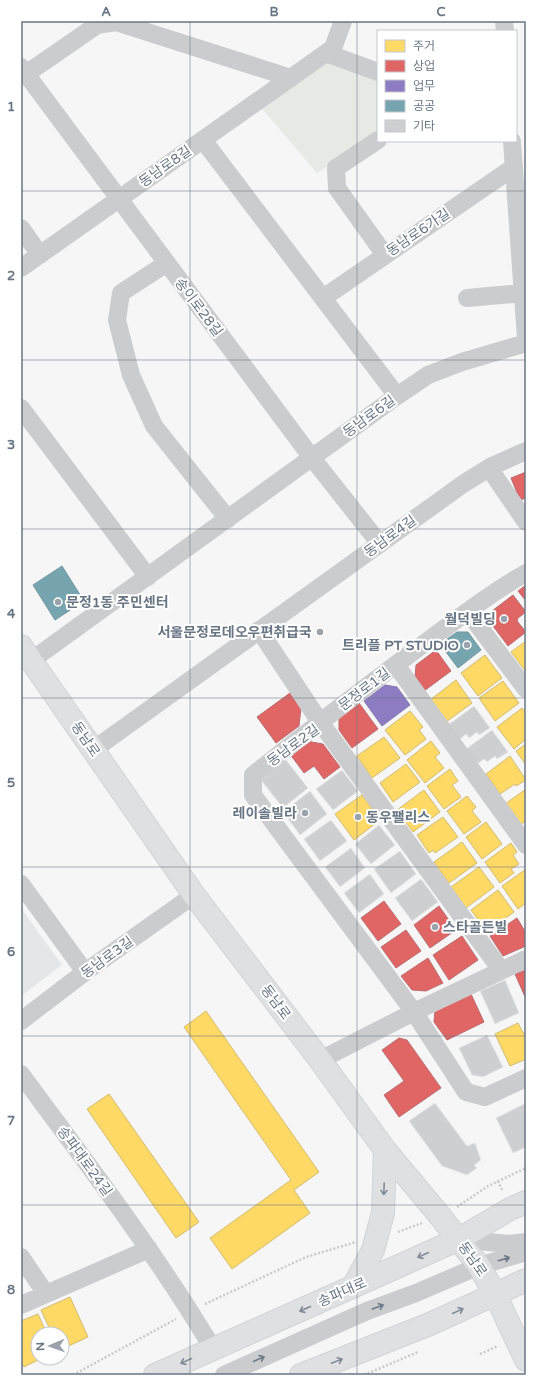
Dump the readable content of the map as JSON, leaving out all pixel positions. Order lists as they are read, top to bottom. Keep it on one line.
{"streets":{"main road":["동남로","송파대로"],"street":["동남로8길","동남로6가길","송이로28길","동남로6길","동남로4길","문정로1길","동남로2길","동남로3길","송파대로24길"]},"crossings":[["동남로8길","송이로28길"],["송이로28길","동남로6길"],["송이로28길","동남로4길"],["동남로6길","동남로"],["동남로4길","동남로"],["문정로1길","동남로2길"],["동남로","동남로3길"],["동남로","송파대로"],["송파대로24길","송파대로"]],"places":["문정1동 주민센터","월덕빌딩","서울문정로데오우편취급국","트리플 PT STUDIO","레이솔빌라","동우팰리스","스타골든빌"],"legend":["주거","상업","업무","공공","기타"],"north":"left","grid":{"columns":["A","B","C"],"rows":["1","2","3","4","5","6","7","8"]}}
